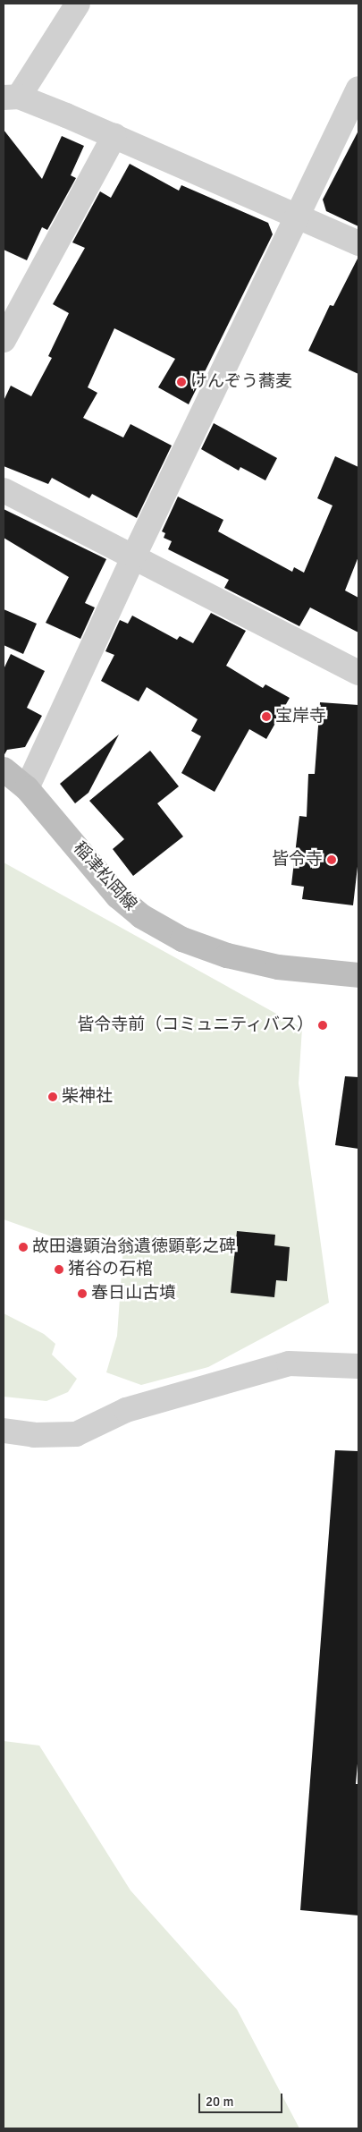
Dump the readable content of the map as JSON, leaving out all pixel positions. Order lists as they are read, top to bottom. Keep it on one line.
{"streets":{"main road":["稲津松岡線"]},"places":["けんぞう蕎麦","宝岸寺","皆令寺","皆令寺前（コミュニティバス）","柴神社","故田邉顕治翁遺徳顕彰之碑","猪谷の石棺","春日山古墳"],"scale_bar":"20 m"}
